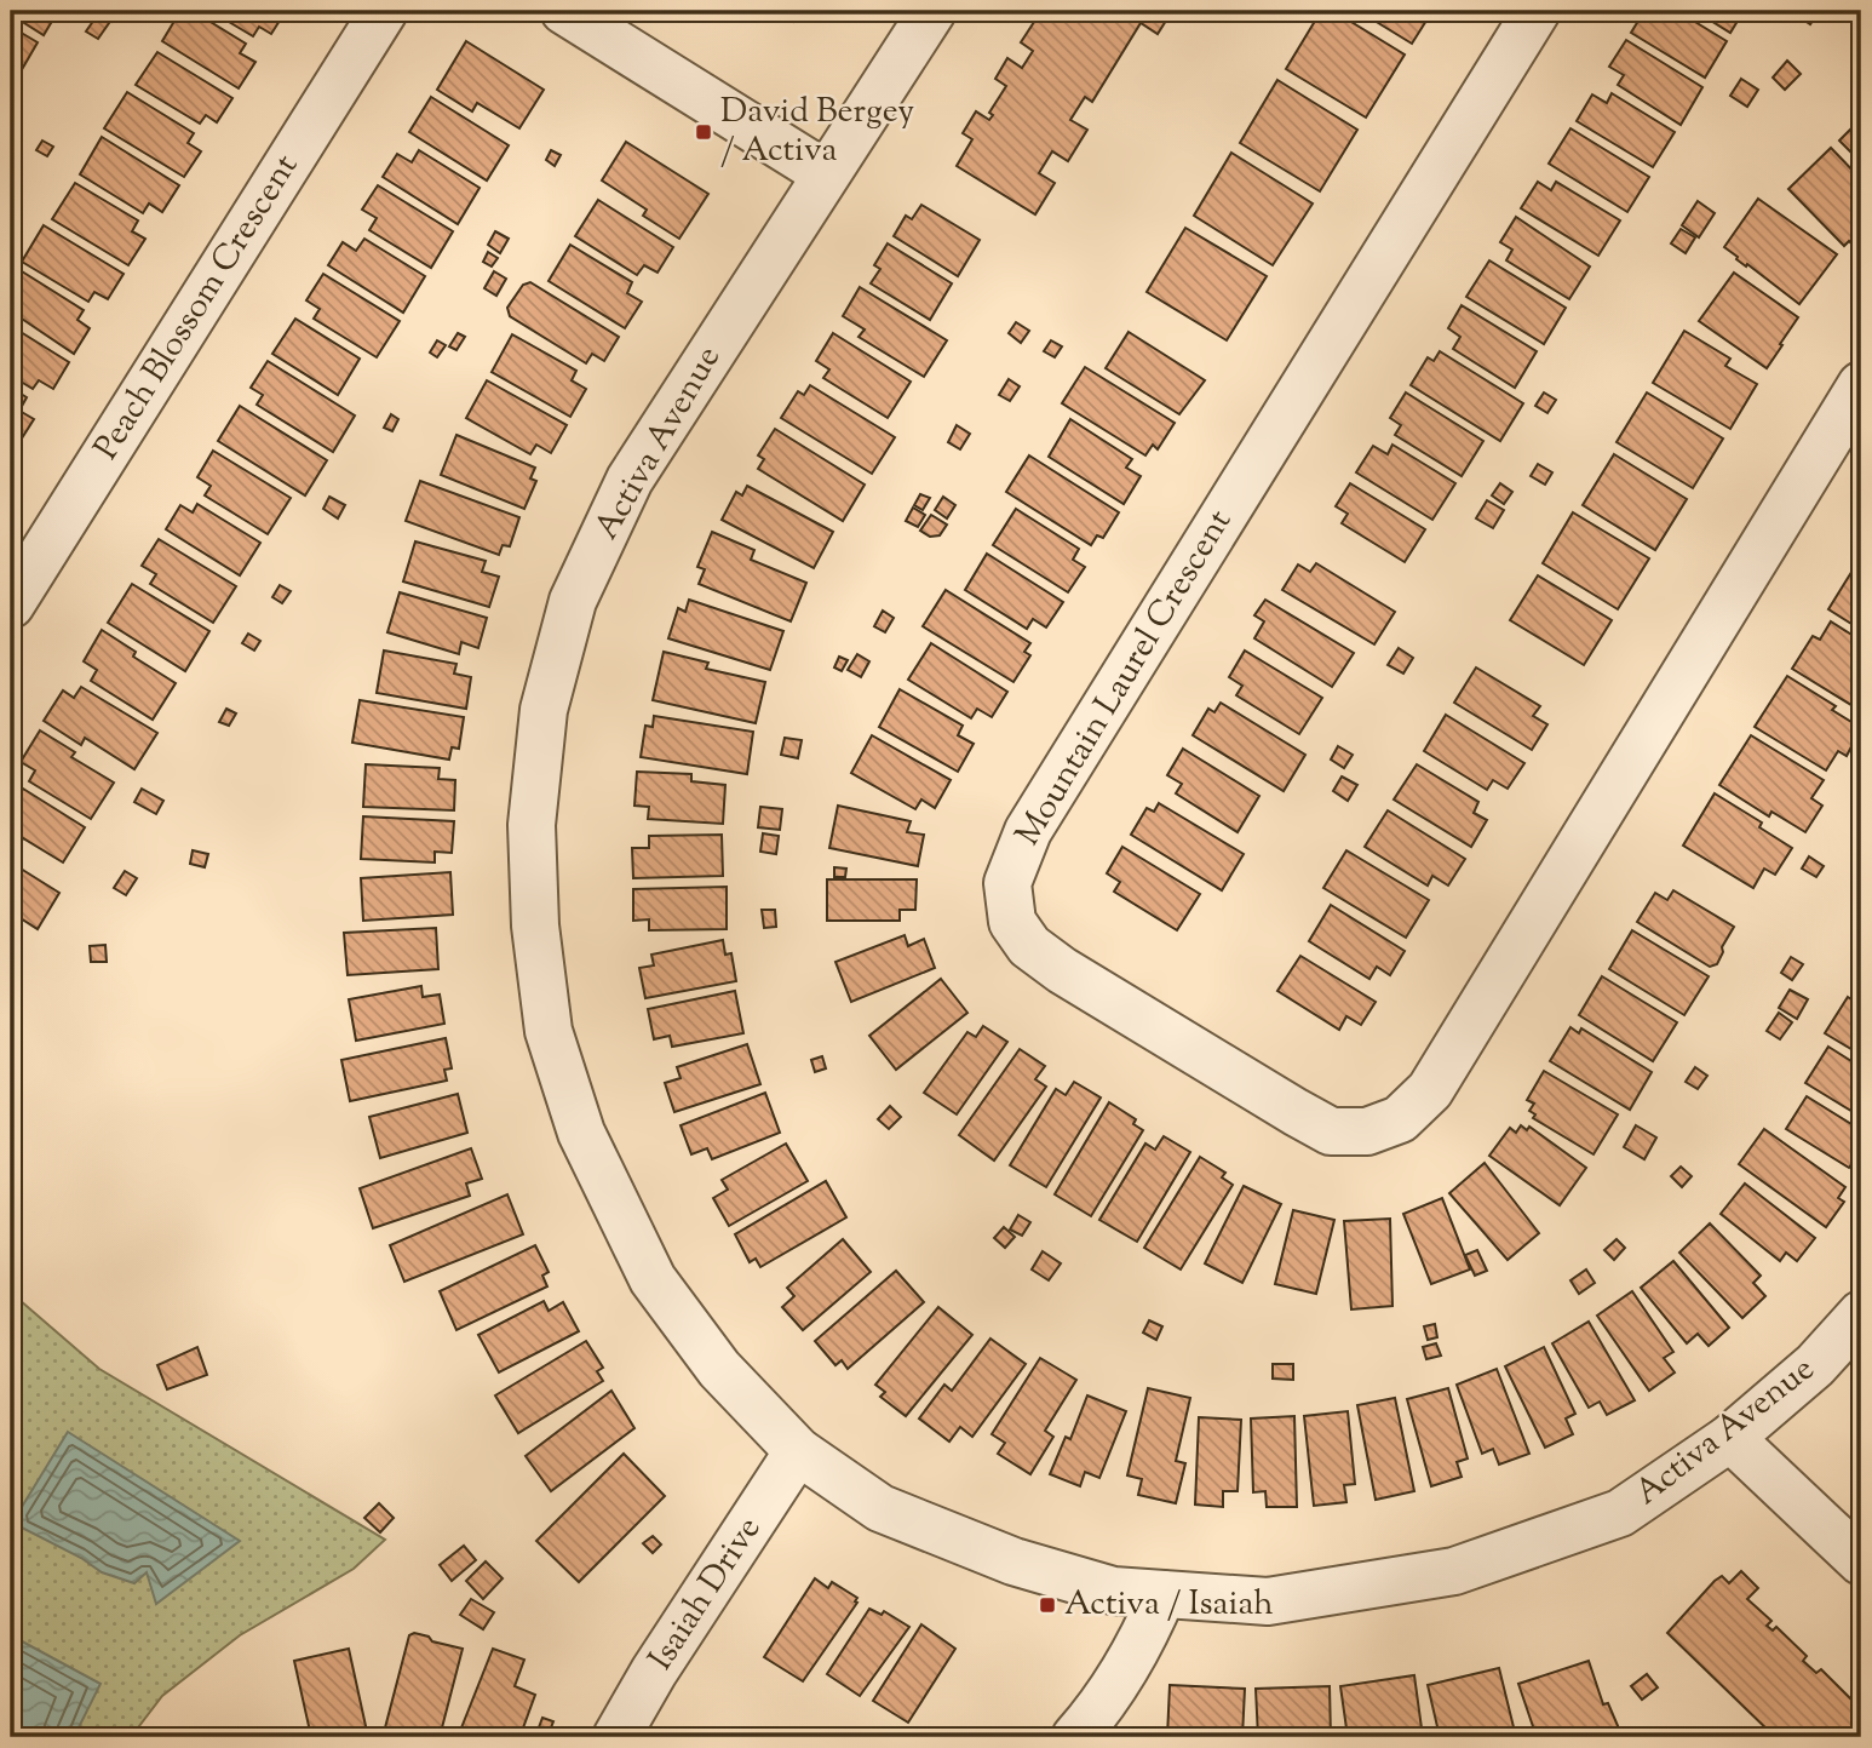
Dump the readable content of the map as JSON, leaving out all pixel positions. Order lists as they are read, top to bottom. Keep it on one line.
{"streets":{"street":["Peach Blossom Crescent","Activa Avenue","Mountain Laurel Crescent","Isaiah Drive"]},"crossings":[["Activa Avenue","Isaiah Drive"]],"places":{"transit":["David Bergey / Activa","Activa / Isaiah"]}}
